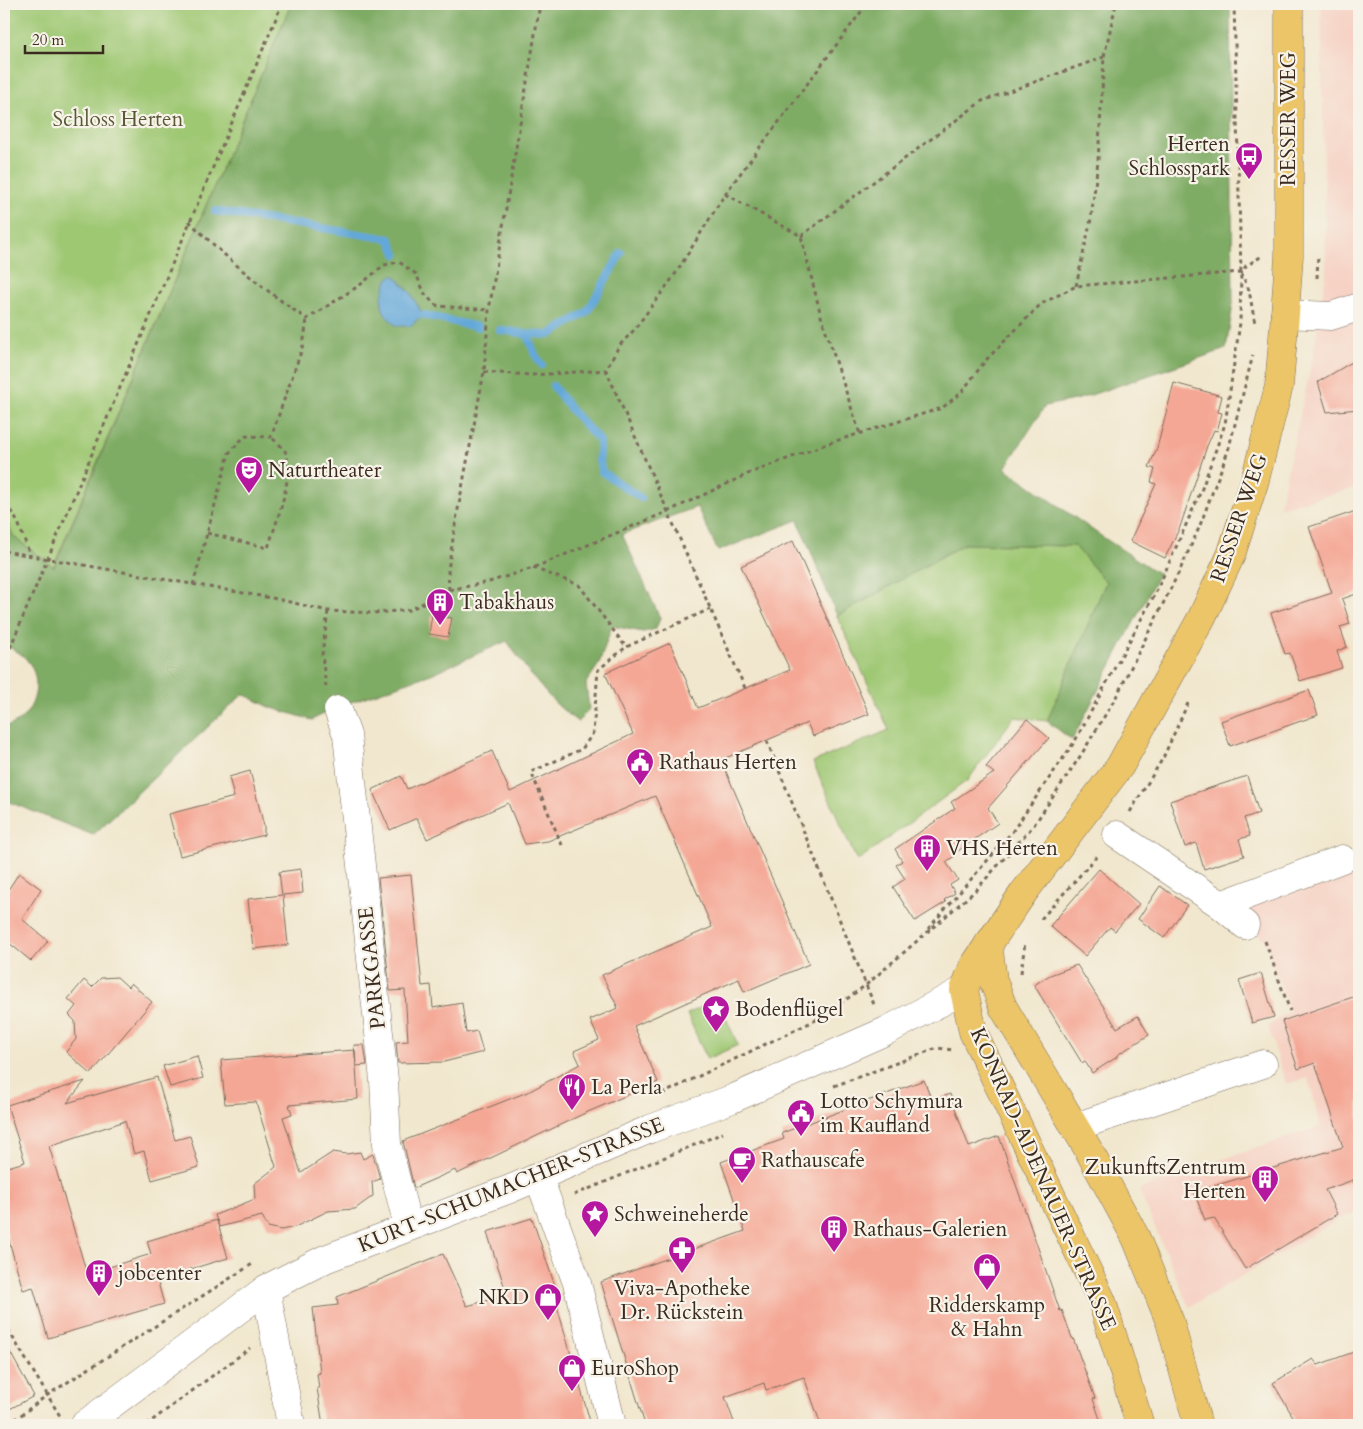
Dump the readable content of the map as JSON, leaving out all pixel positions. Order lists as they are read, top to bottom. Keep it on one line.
{"streets":{"main road":["RESSER WEG","KONRAD-ADENAUER-STRASSE"],"street":["PARKGASSE","KURT-SCHUMACHER-STRASSE"]},"crossings":[["RESSER WEG","KONRAD-ADENAUER-STRASSE"],["RESSER WEG","KURT-SCHUMACHER-STRASSE"],["PARKGASSE","KURT-SCHUMACHER-STRASSE"],["KONRAD-ADENAUER-STRASSE","KURT-SCHUMACHER-STRASSE"]],"parks":["Schloss Herten"],"places":{"bus stop":["Herten Schlosspark"],"theatre":["Naturtheater"],"building":["Tabakhaus","VHS Herten","ZukunftsZentrum Herten","Rathaus-Galerien","jobcenter"],"public building":["Rathaus Herten","Lotto Schymura im Kaufland"],"place":["Bodenflügel","Schweineherde"],"restaurant":["La Perla"],"cafe":["Rathauscafe"],"pharmacy":["Viva-Apotheke Dr. Rückstein"],"shop":["Ridderskamp & Hahn","NKD","EuroShop"]},"scale_bar":"20 m"}
